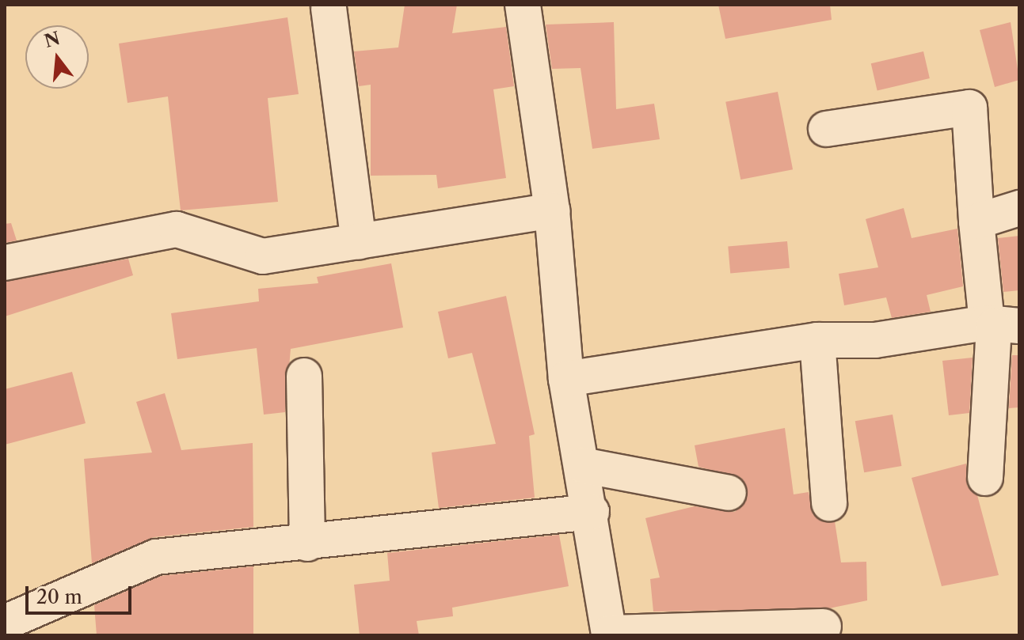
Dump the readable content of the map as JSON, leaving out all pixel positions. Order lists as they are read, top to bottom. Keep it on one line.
{"scale_bar":"20 m","north":"top"}
